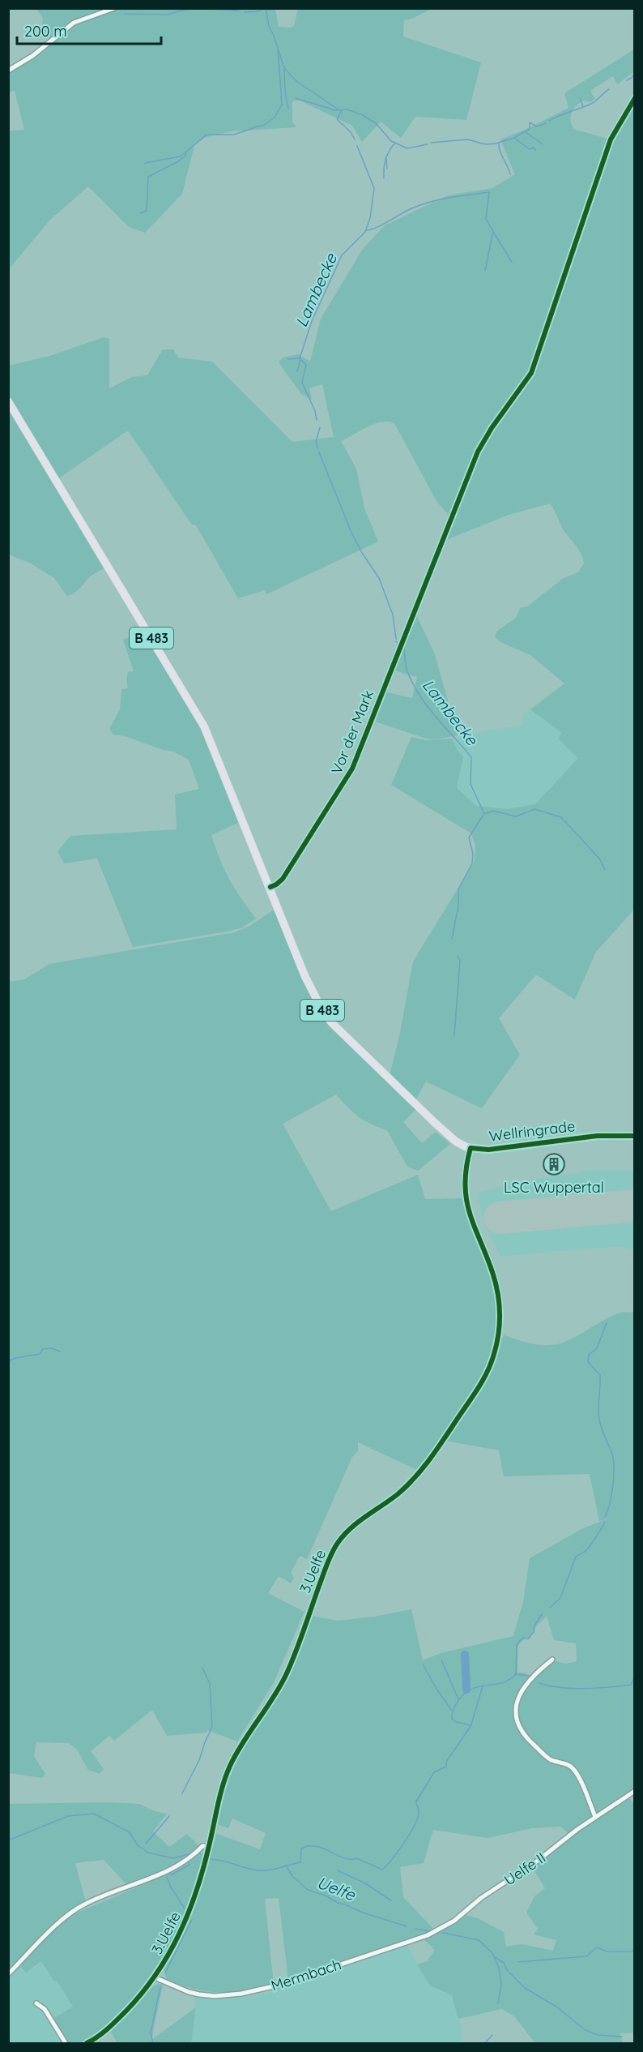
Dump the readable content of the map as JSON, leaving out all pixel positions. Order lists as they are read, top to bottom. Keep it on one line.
{"streets":{"main road":["B 483","Wellringrade"],"street":["Vor der Mark","3.Uelfe","Uelfe II","Mermbach"]},"crossings":[["B 483","Vor der Mark"],["B 483","Wellringrade"],["Vor der Mark","Wellringrade"],["Wellringrade","3.Uelfe"],["3.Uelfe","Mermbach"],["Uelfe II","Mermbach"]],"water":["Lambecke","Uelfe"],"places":{"building":["LSC Wuppertal"]},"scale_bar":"200 m"}
